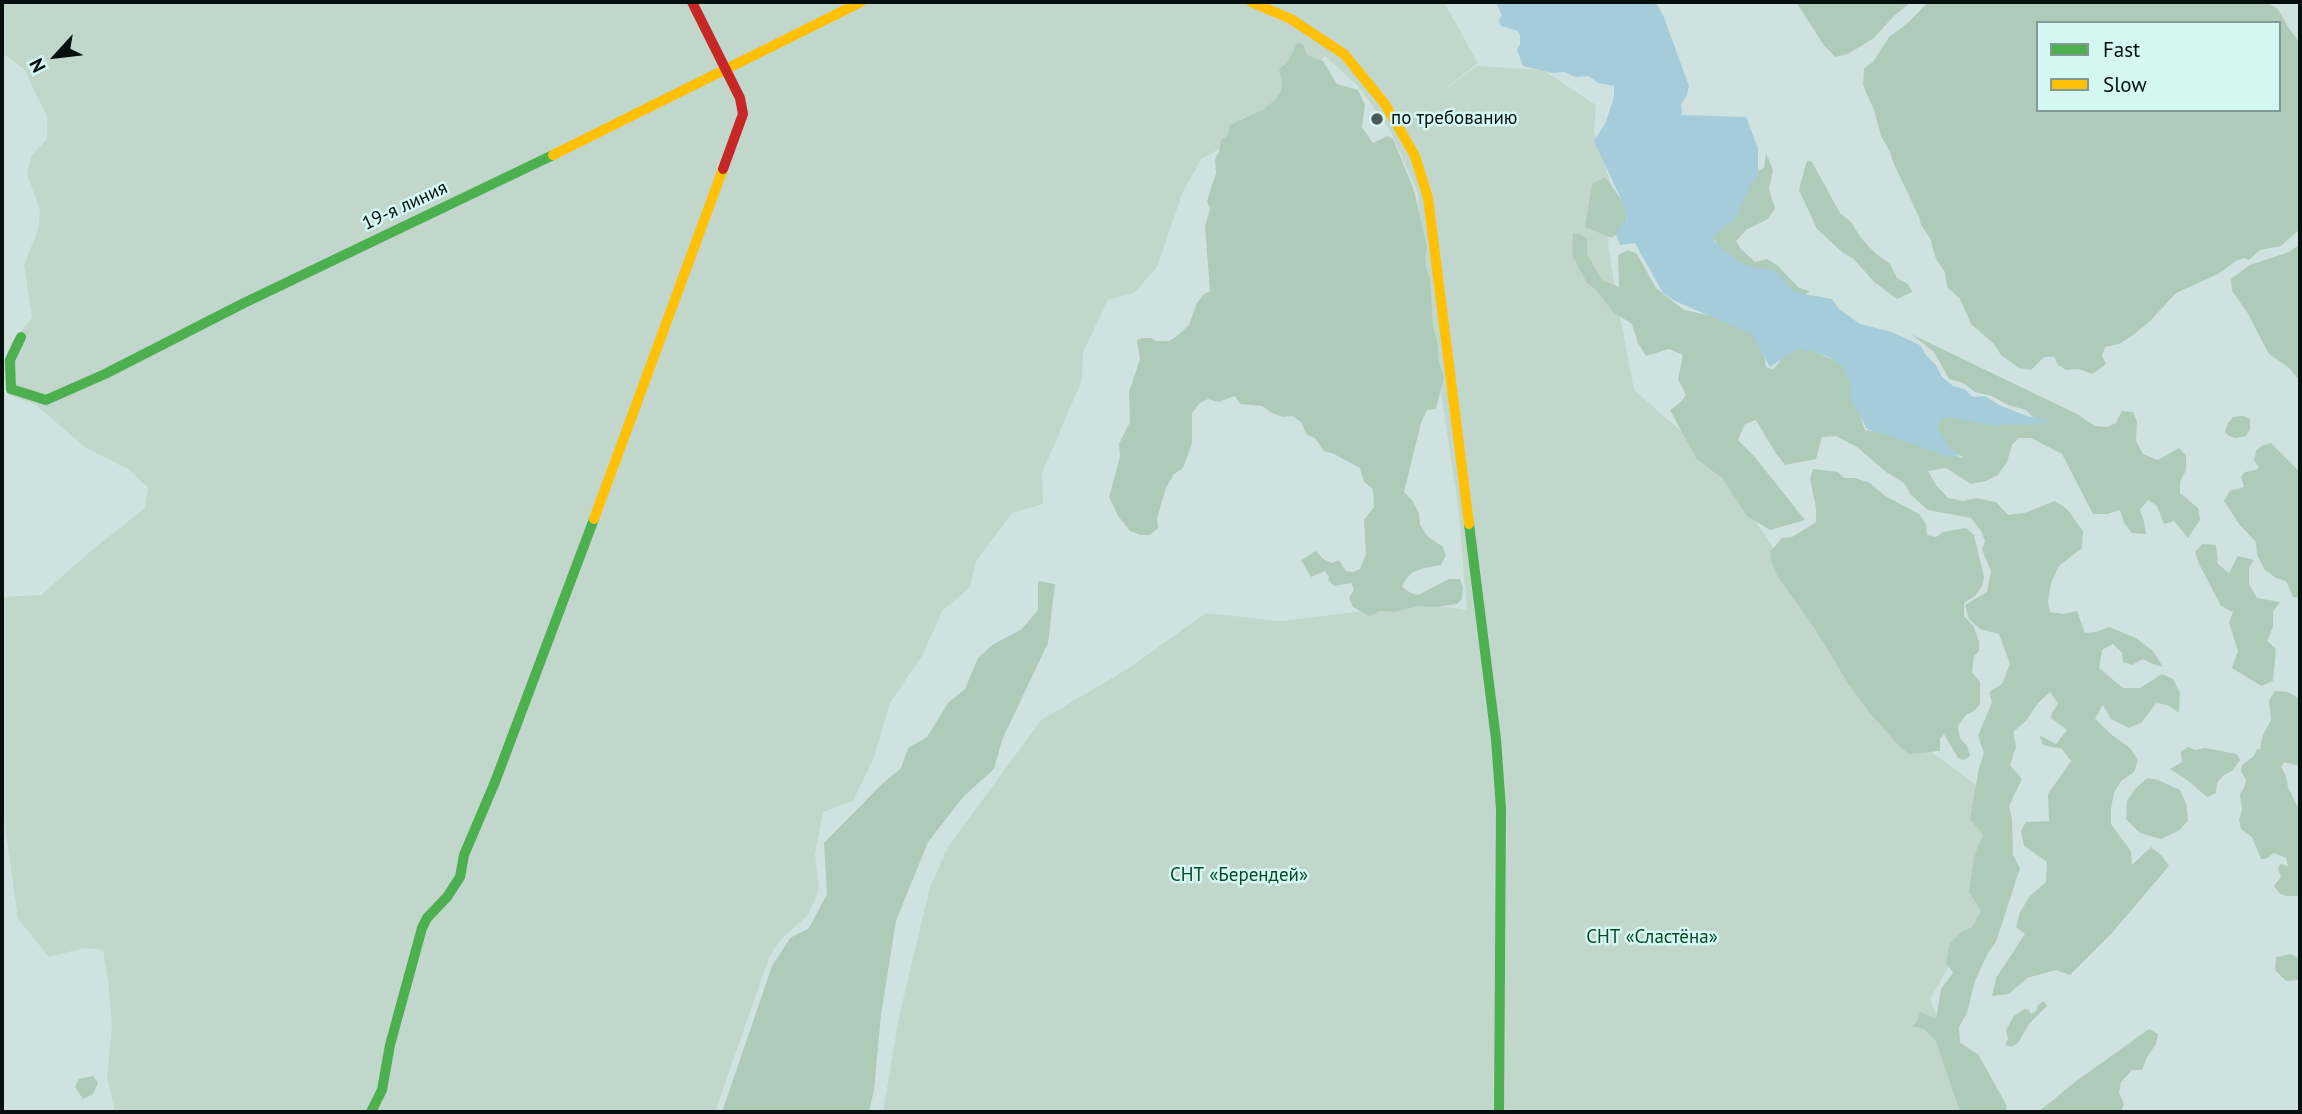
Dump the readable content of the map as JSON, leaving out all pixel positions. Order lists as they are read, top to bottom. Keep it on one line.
{"streets":{"street":["19-я линия"]},"parks":["СНТ «Берендей»","СНТ «Сластёна»"],"places":["по требованию"],"legend":["Fast","Slow"],"north":"bottom left"}
